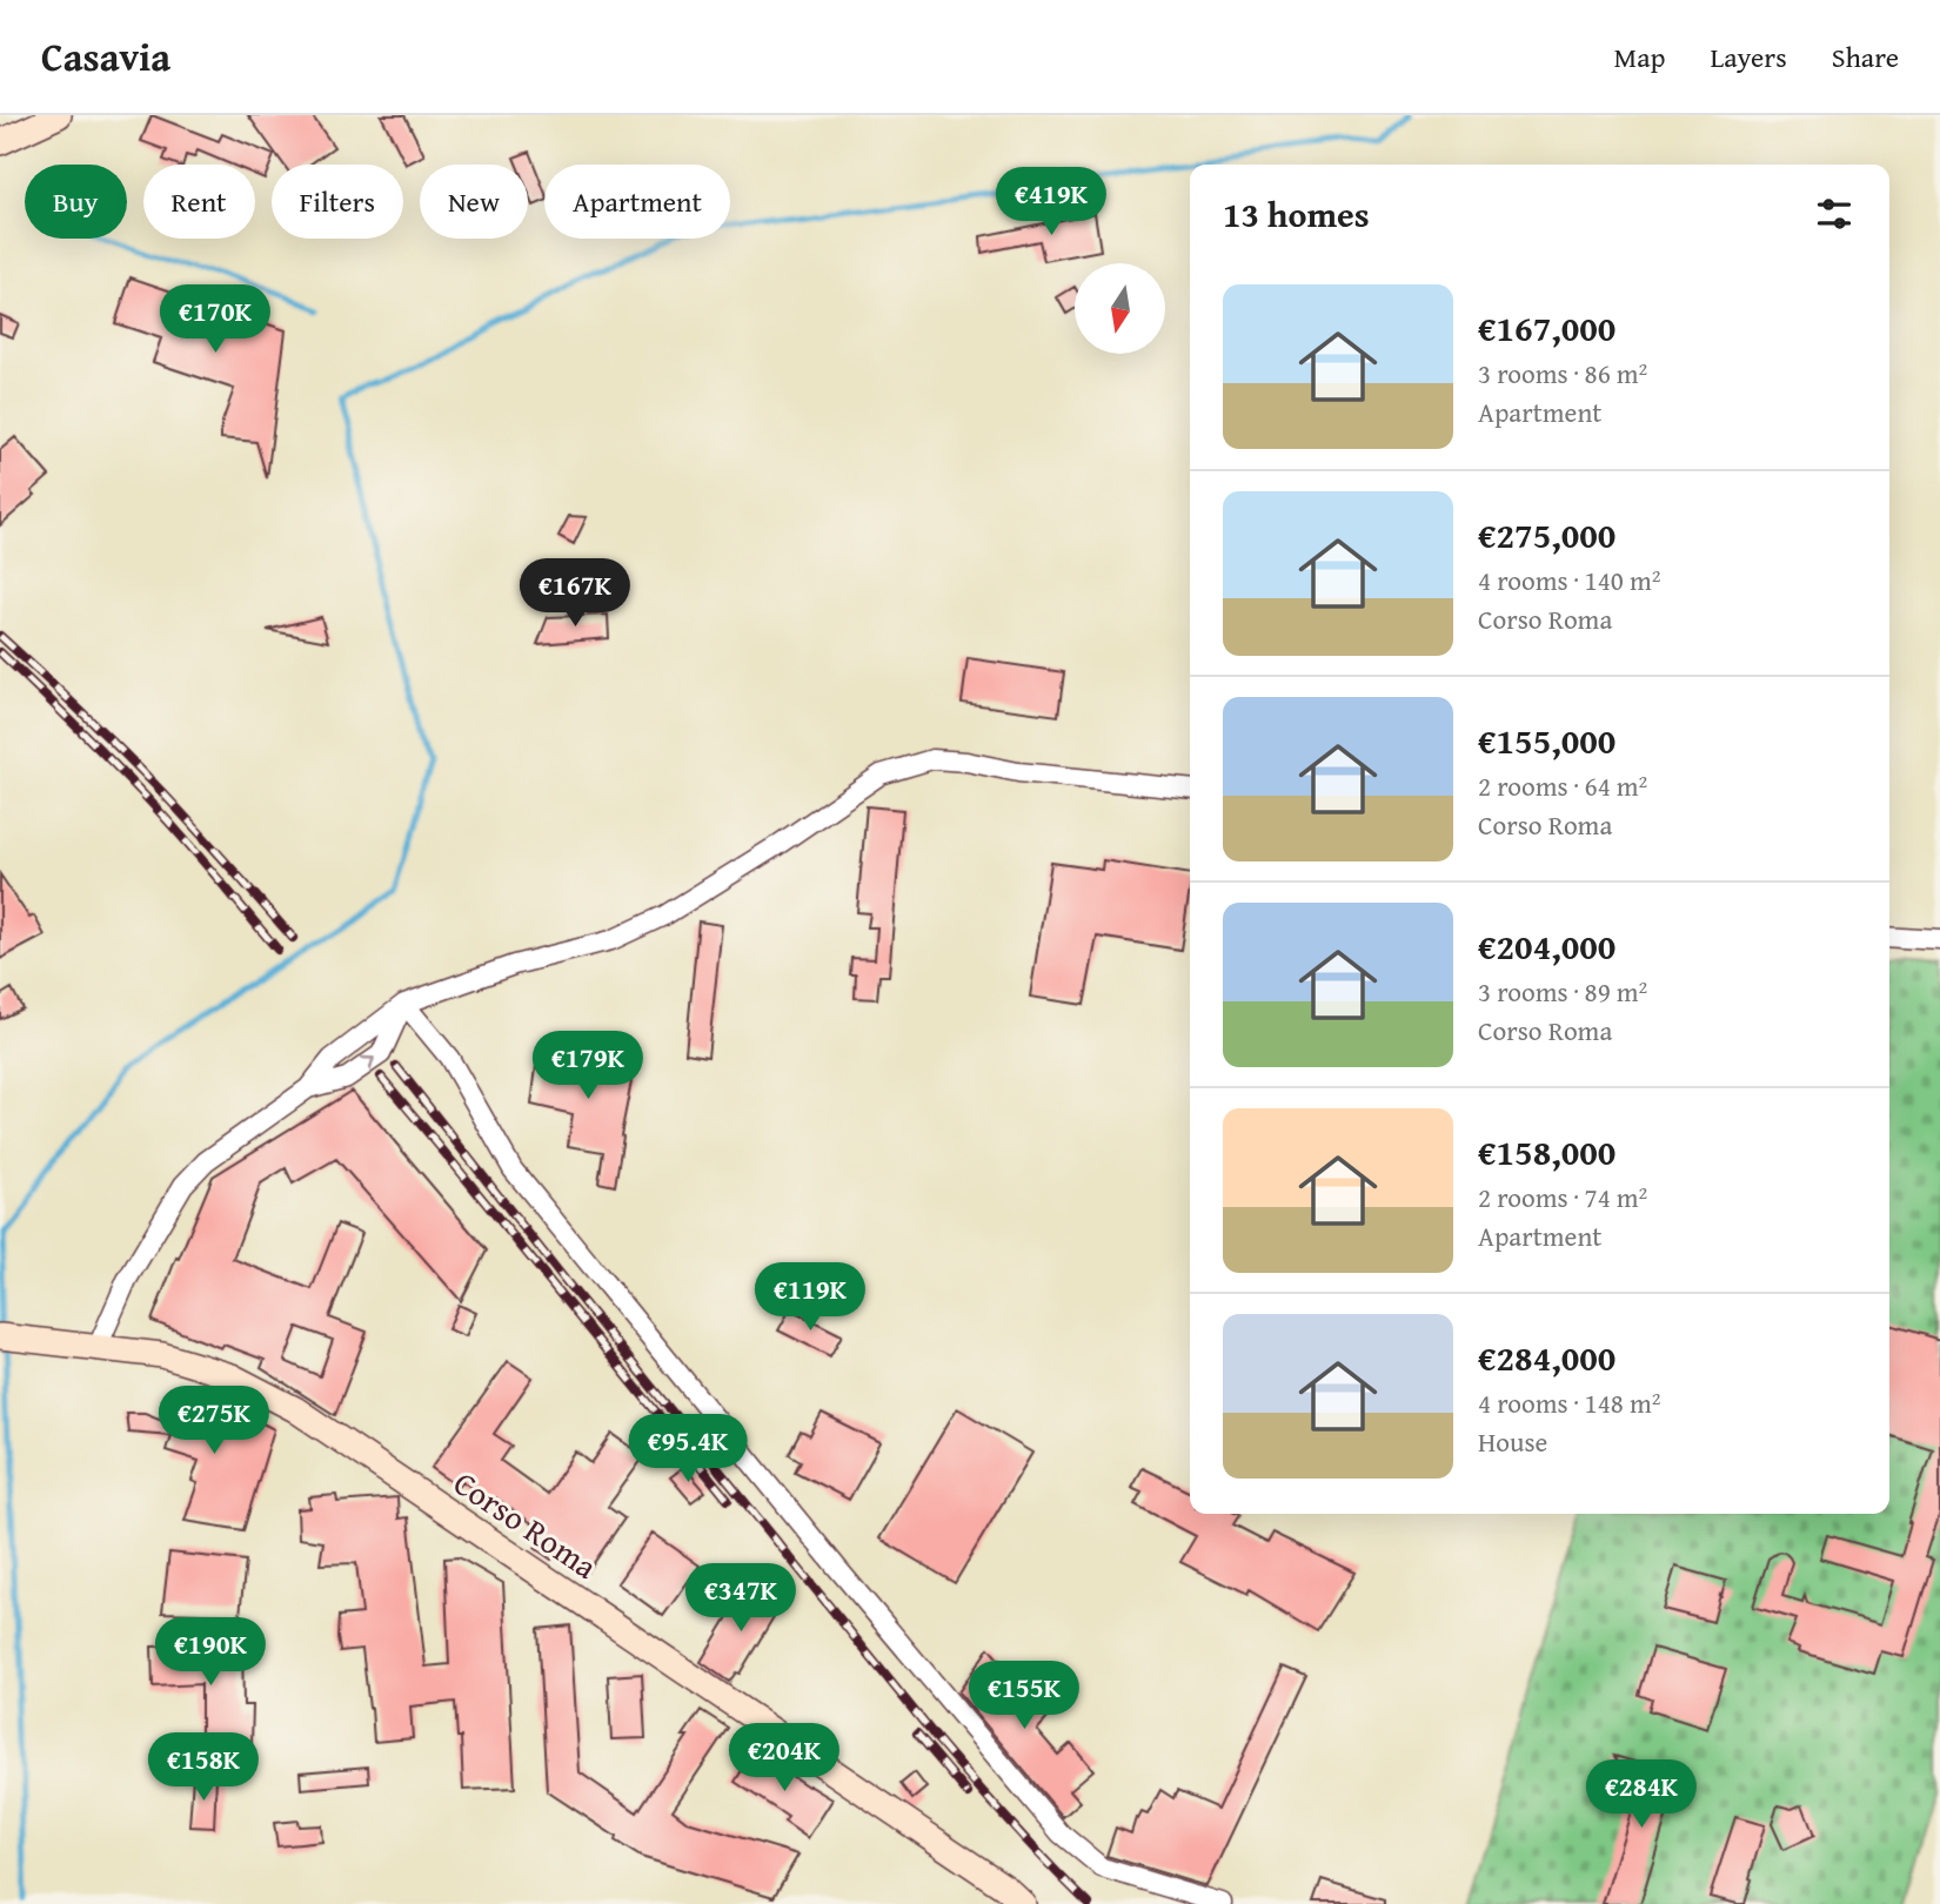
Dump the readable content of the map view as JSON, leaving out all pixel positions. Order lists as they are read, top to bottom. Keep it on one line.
{"streets":{"main road":["Corso Roma"]},"north":"bottom","page":{"header":"Casavia","nav":["Map","Layers","Share"],"chip":["Buy","Rent","Filters","New","Apartment"],"heading":"13 homes","price":["€419K","€170K","€167K","€179K","€119K","€275K","€95.4K","€347K","€190K","€155K","€204K","€158K","€284K"],"list":[{"name":"€167,000","note":"3 rooms · 86 m² · Apartment"},{"name":"€275,000","note":"4 rooms · 140 m² · Corso Roma"},{"name":"€155,000","note":"2 rooms · 64 m² · Corso Roma"},{"name":"€204,000","note":"3 rooms · 89 m² · Corso Roma"},{"name":"€158,000","note":"2 rooms · 74 m² · Apartment"},{"name":"€284,000","note":"4 rooms · 148 m² · House"}]}}
